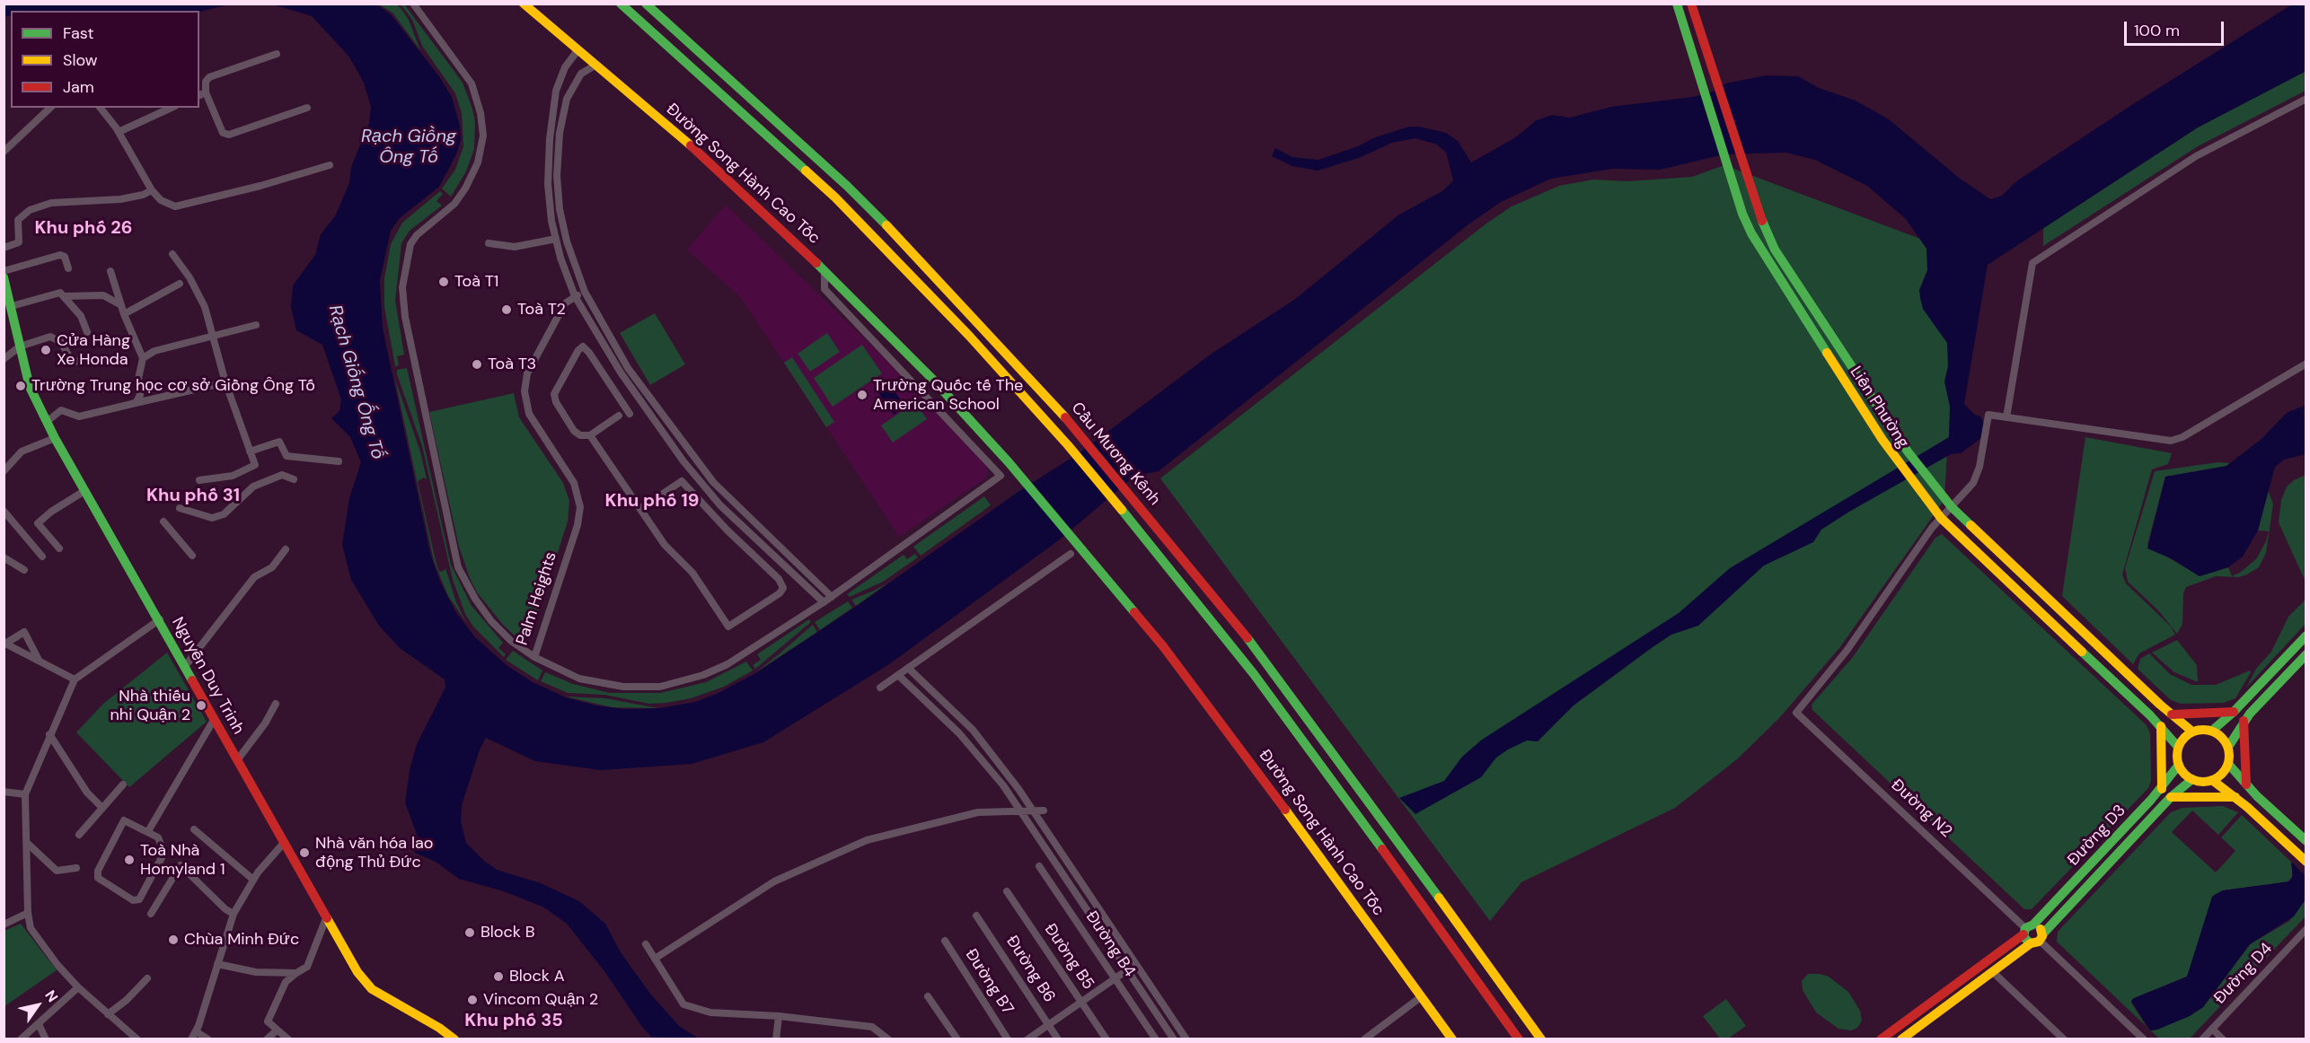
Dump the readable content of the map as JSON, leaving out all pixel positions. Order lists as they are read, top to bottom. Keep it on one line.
{"streets":{"main road":["Đường Song Hành Cao Tốc","Liên Phường","Cầu Mương Kênh","Nguyễn Duy Trinh","Đường D3"],"street":["Palm Heights","Đường N2","Đường B4","Đường B5","Đường B6","Đường D4","Đường B7"]},"crossings":[["Liên Phường","Đường N2"],["Liên Phường","Đường D3"],["Đường N2","Đường D3"]],"districts":["Khu phố 26","Khu phố 31","Khu phố 19","Khu phố 35"],"water":["Rạch Giồng Ông Tố","Rạch Giống Ống Tố"],"places":["Toà T1","Toà T2","Cửa Hàng Xe Honda","Toà T3","Trường Trung học cơ sở Giồng Ông Tố","Trường Quốc tế The American School","Nhà thiếu nhi Quận 2","Nhà văn hóa lao động Thủ Đức","Toà Nhà Homyland 1","Block B","Chùa Minh Đức","Block A","Vincom Quận 2"],"legend":["Fast","Slow","Jam"],"scale_bar":"100 m","north":"top right"}
